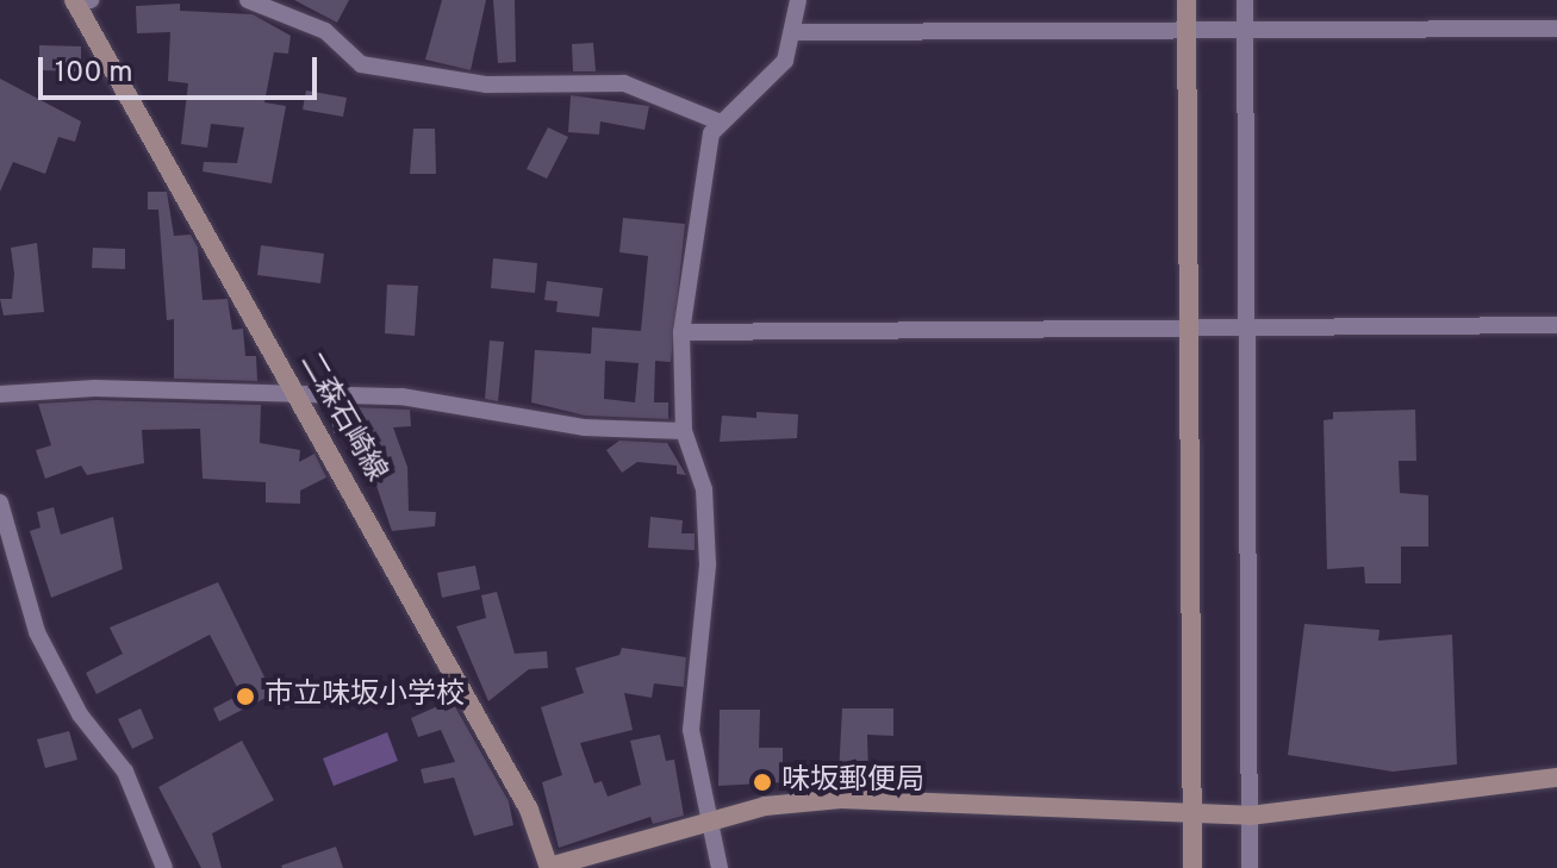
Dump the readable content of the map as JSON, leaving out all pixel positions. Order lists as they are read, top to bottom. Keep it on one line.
{"streets":{"street":["二森石崎線"]},"places":["市立味坂小学校","味坂郵便局"],"scale_bar":"100 m"}
